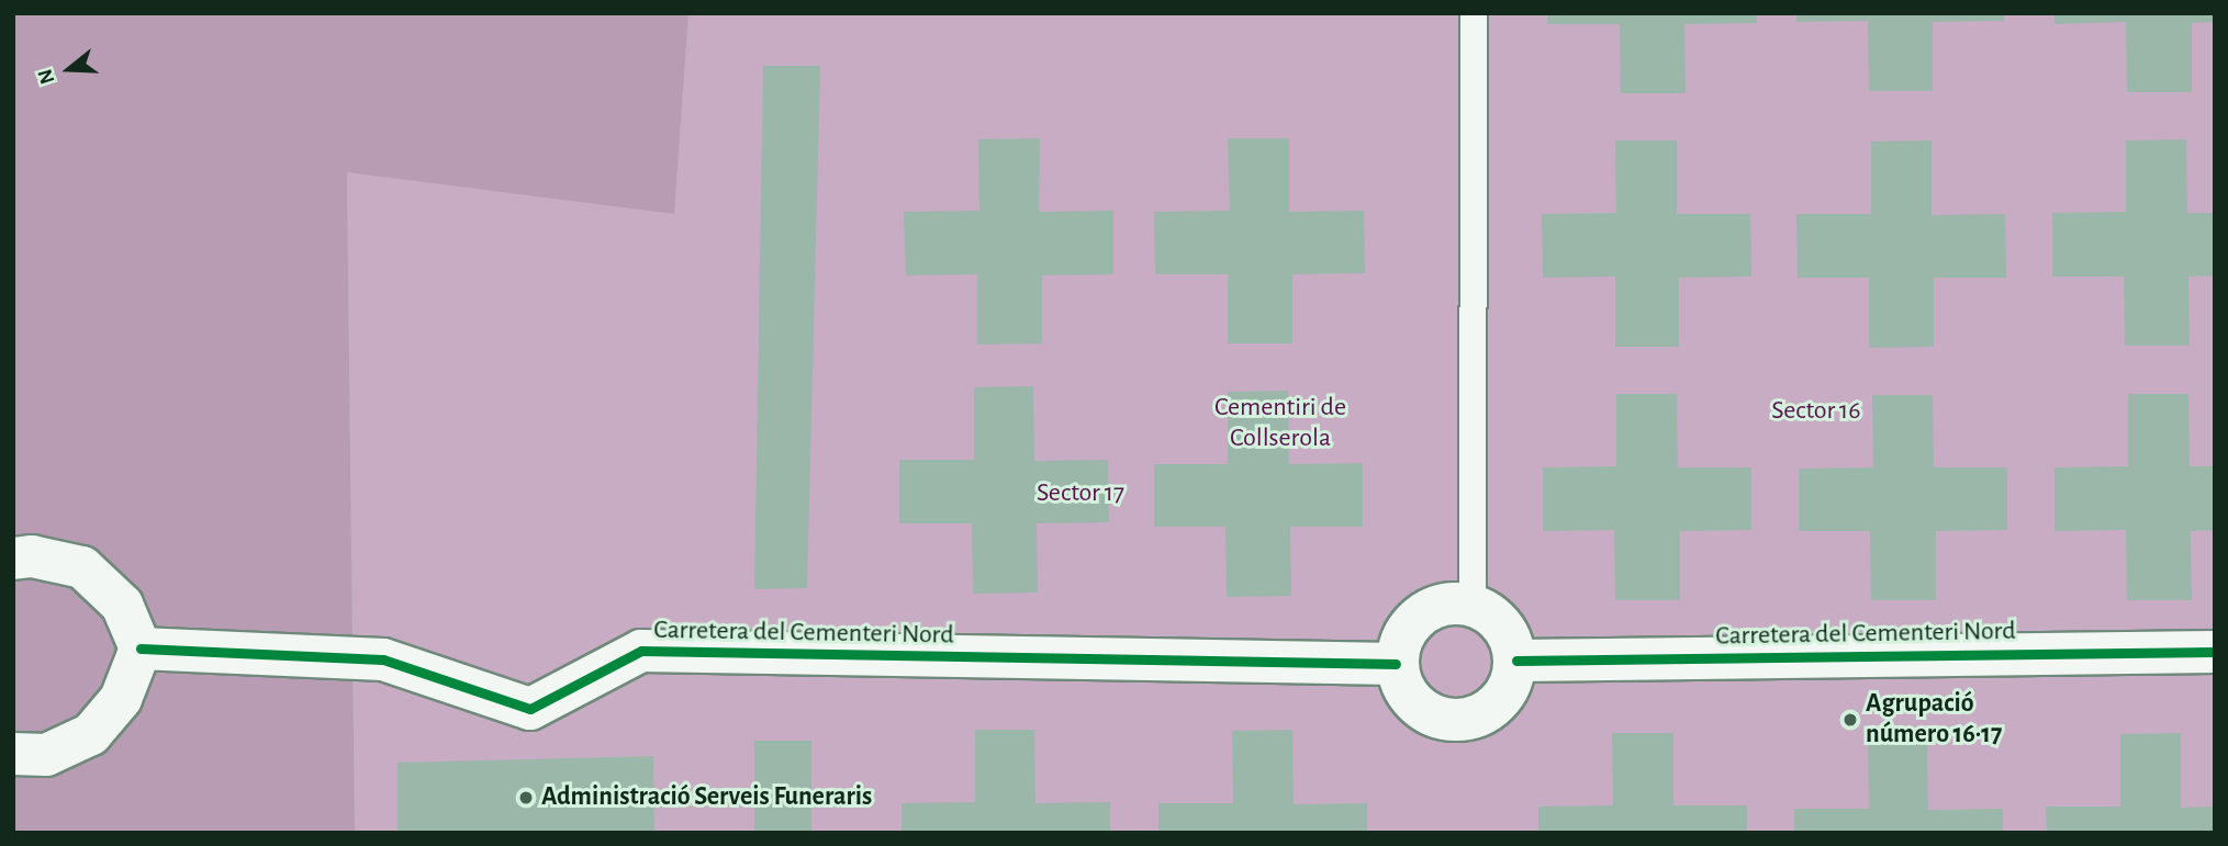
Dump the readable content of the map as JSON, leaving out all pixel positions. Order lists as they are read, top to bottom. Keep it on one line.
{"streets":{"street":["Carretera del Cementeri Nord"]},"parks":["Cementiri de Collserola","Sector 16","Sector 17"],"places":["Agrupació número 16·17","Administració Serveis Funeraris"],"north":"left"}
